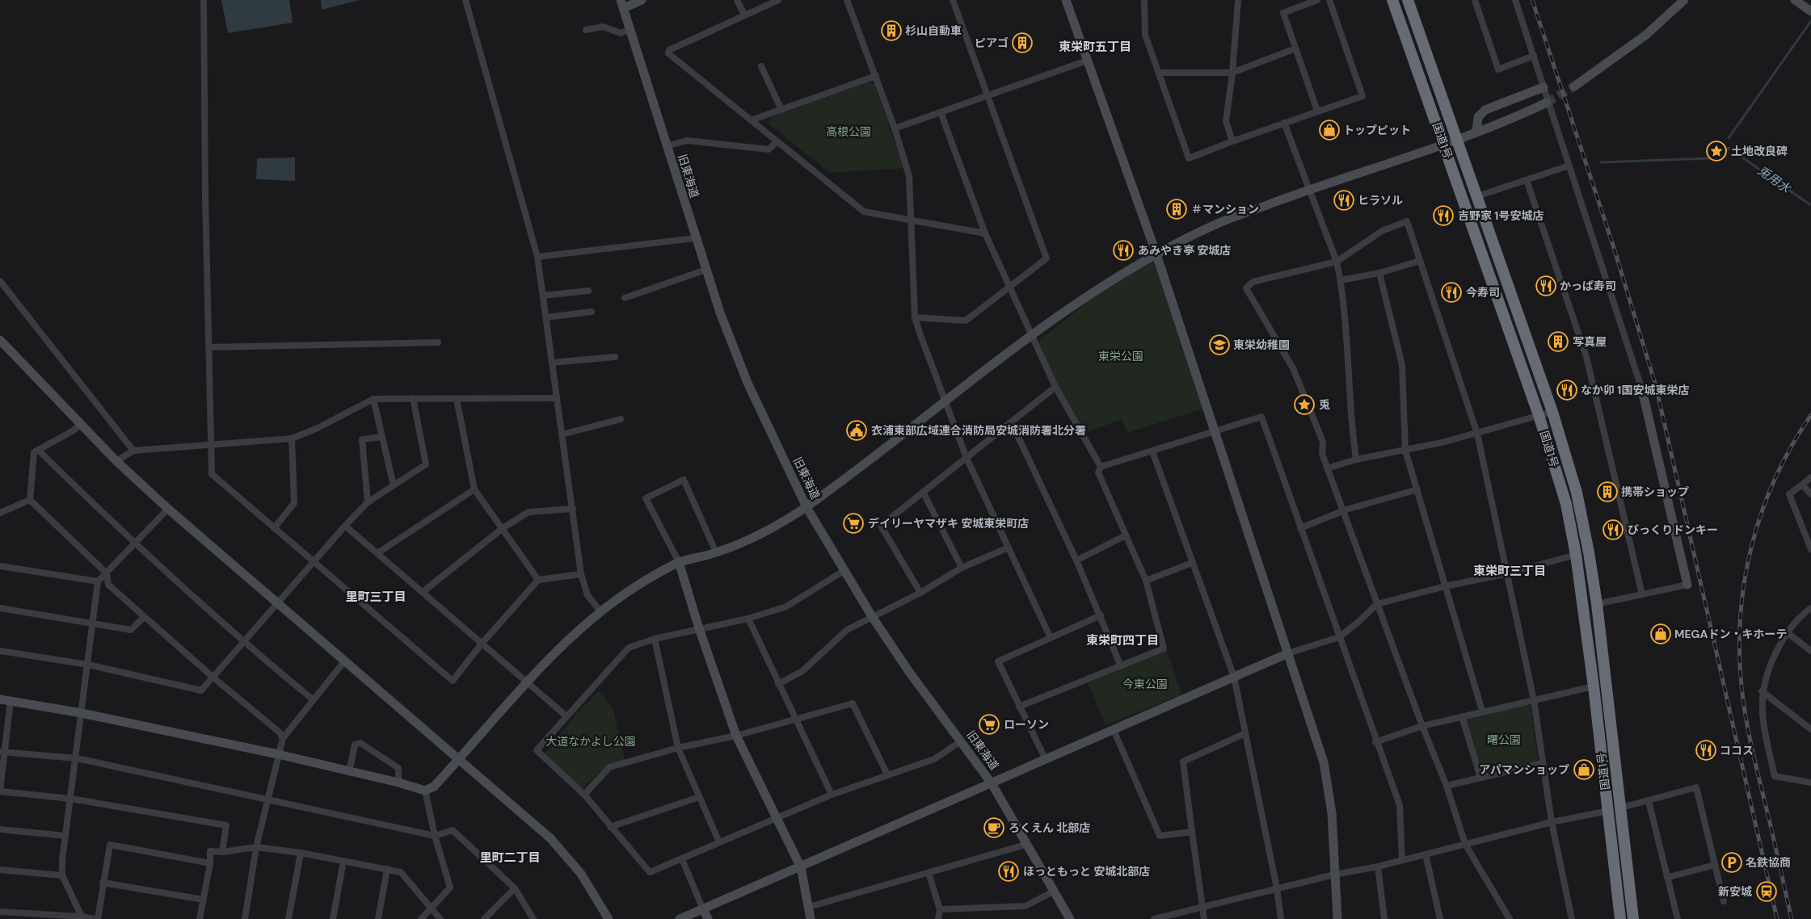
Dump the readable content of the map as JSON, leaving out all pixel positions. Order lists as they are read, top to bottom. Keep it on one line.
{"streets":{"highway":["国道1号"],"street":["旧東海道"]},"districts":["東栄町五丁目","東栄町三丁目","里町三丁目","東栄町四丁目","里町二丁目"],"water":["兎用水"],"parks":["高根公園","東栄公園","今東公園","曙公園","大道なかよし公園"],"places":{"building":["杉山自動車","ピアゴ","＃マンション","写真屋","携帯ショップ"],"shop":["トップピット","MEGAドン・キホーテ","アパマンショップ"],"place":["土地改良碑","兎"],"restaurant":["ヒラソル","吉野家 1号安城店","あみやき亭 安城店","かっぱ寿司","今寿司","なか卯 1国安城東栄店","びっくりドンキー","ココス","ほっともっと 安城北部店"],"school or university":["東栄幼稚園"],"public building":["衣浦東部広域連合消防局安城消防署北分署"],"supermarket":["デイリーヤマザキ 安城東栄町店","ローソン"],"cafe":["ろくえん 北部店"],"parking":["名鉄協商"],"station":["新安城"]}}
